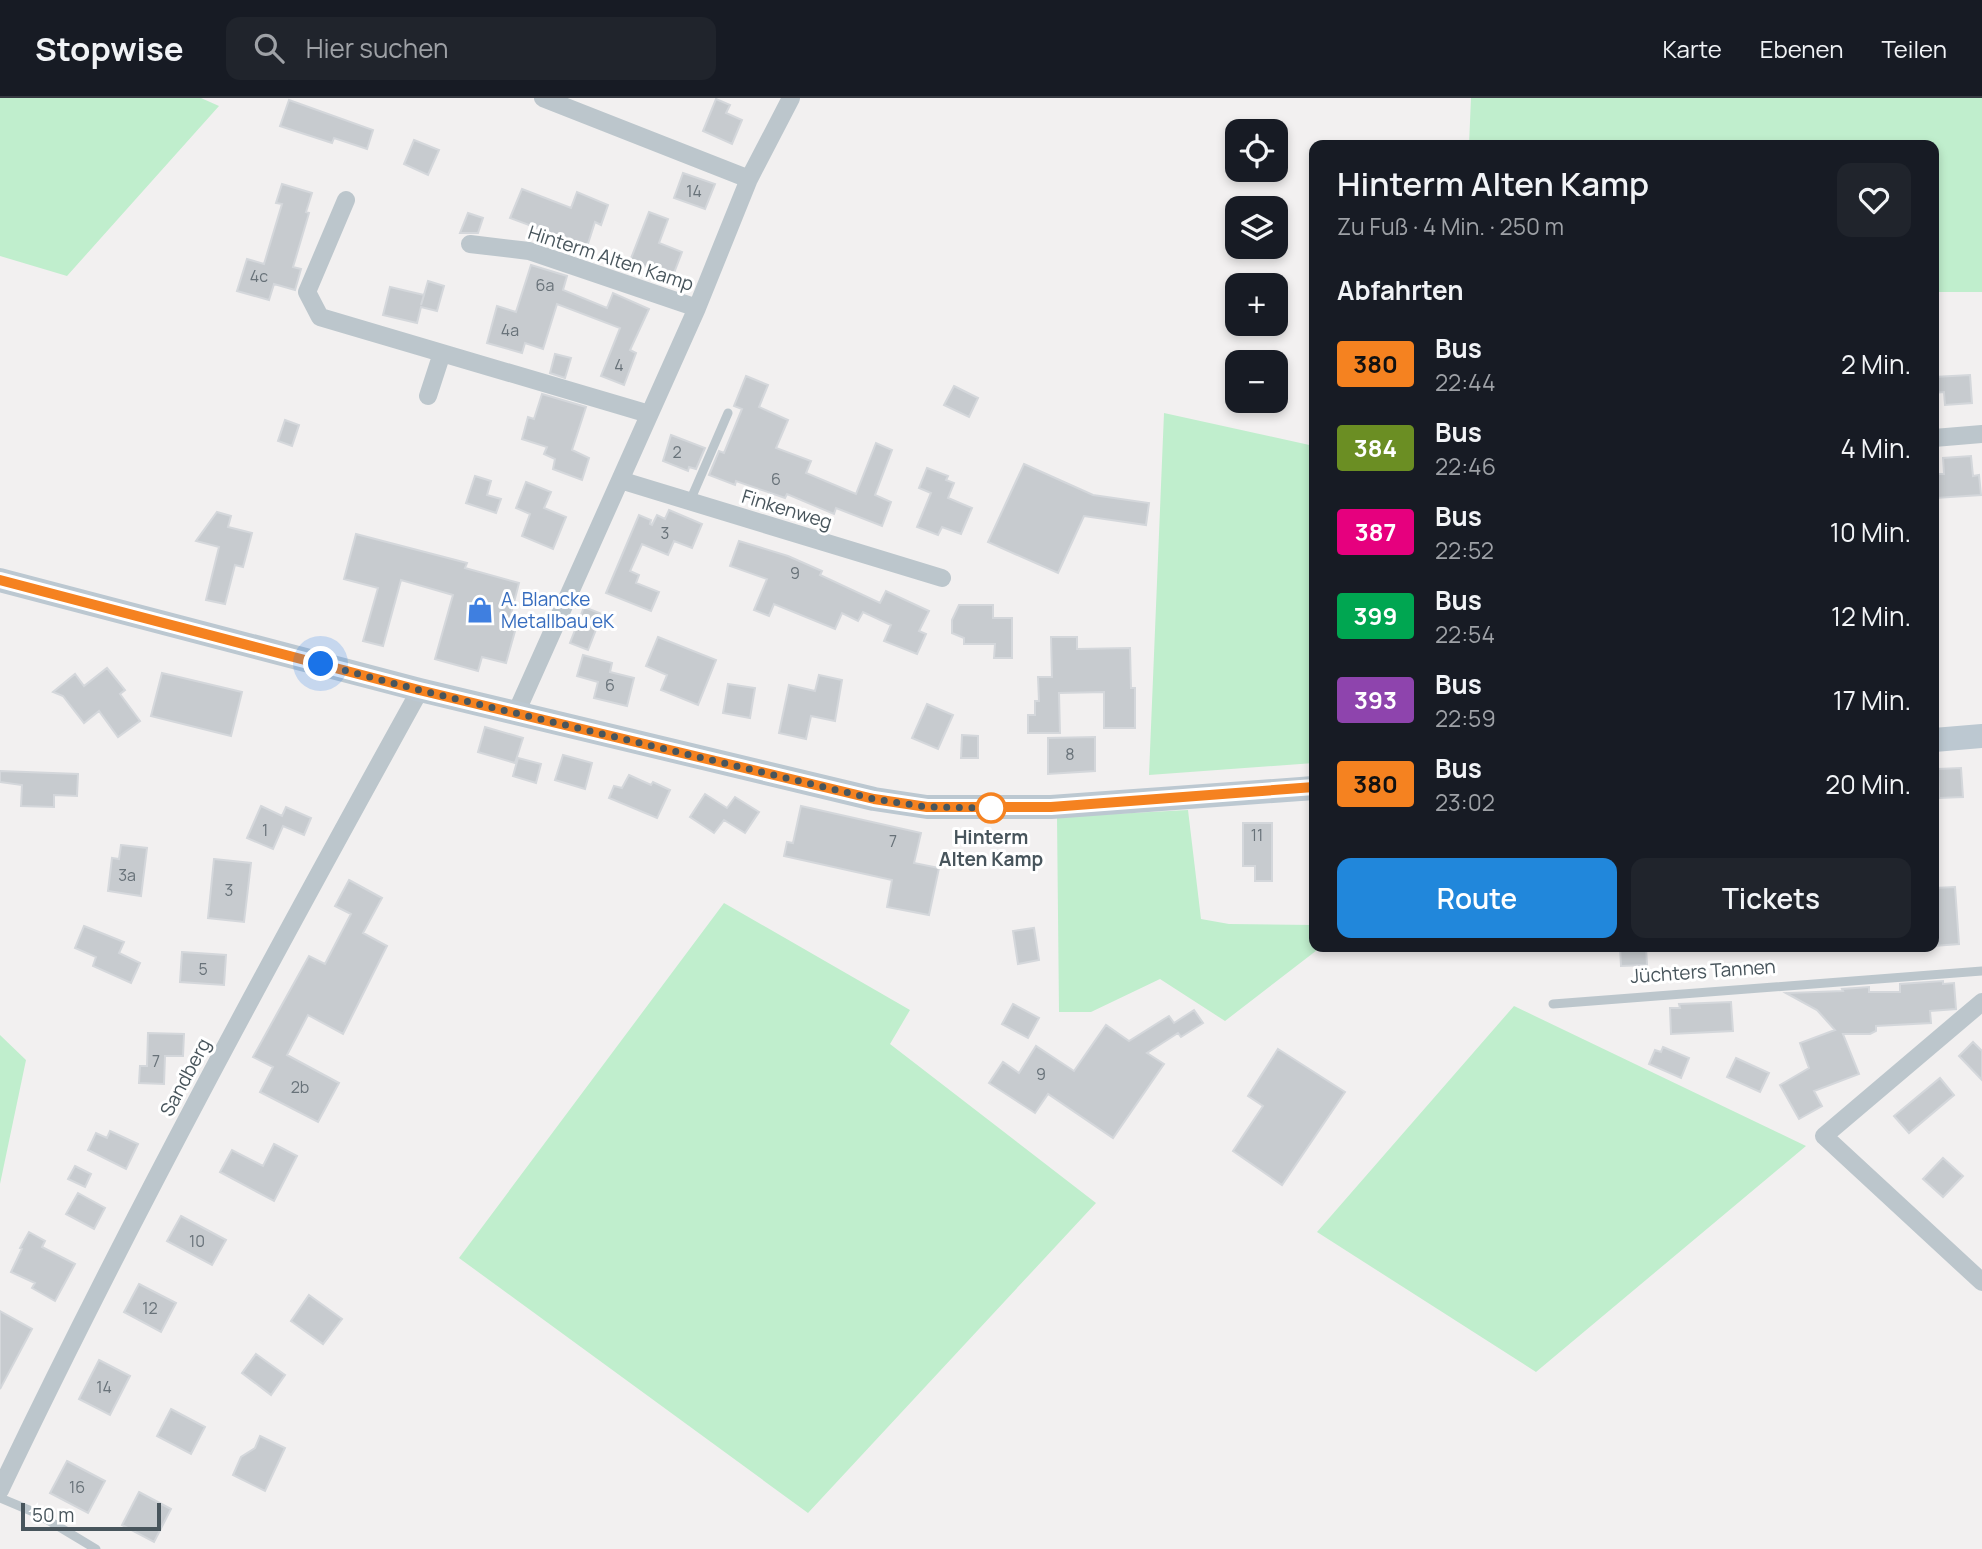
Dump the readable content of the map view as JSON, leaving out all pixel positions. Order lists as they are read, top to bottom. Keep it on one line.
{"streets":{"street":["Hinterm Alten Kamp","Finkenweg","Sandberg"],"lane":["Jüchters Tannen"]},"crossings":[["Hinterm Alten Kamp","Finkenweg"]],"places":{"shop":["A. Blancke Metallbau eK"],"other":["Hinterm Alten Kamp"]},"lines":["bus line 380"],"house_numbers":["14","4c","6a","4a","4","2","6","3","9","6","8","1","11","7","3a","3","5","7","9","2b","10","12","14","16"],"scale_bar":"50 m","page":{"header":"Stopwise","search":"Hier suchen","nav":["Karte","Ebenen","Teilen"],"map_buttons":["+","−"],"heading":[["Hinterm Alten Kamp","Zu Fuß · 4 Min. · 250 m"],"Abfahrten"],"list":[{"mark":"380","name":"Bus","note":"22:44","value":"2 Min."},{"mark":"384","name":"Bus","note":"22:46","value":"4 Min."},{"mark":"387","name":"Bus","note":"22:52","value":"10 Min."},{"mark":"399","name":"Bus","note":"22:54","value":"12 Min."},{"mark":"393","name":"Bus","note":"22:59","value":"17 Min."},{"mark":"380","name":"Bus","note":"23:02","value":"20 Min."}],"buttons":["Route","Tickets"],"scale":"50 m"}}
